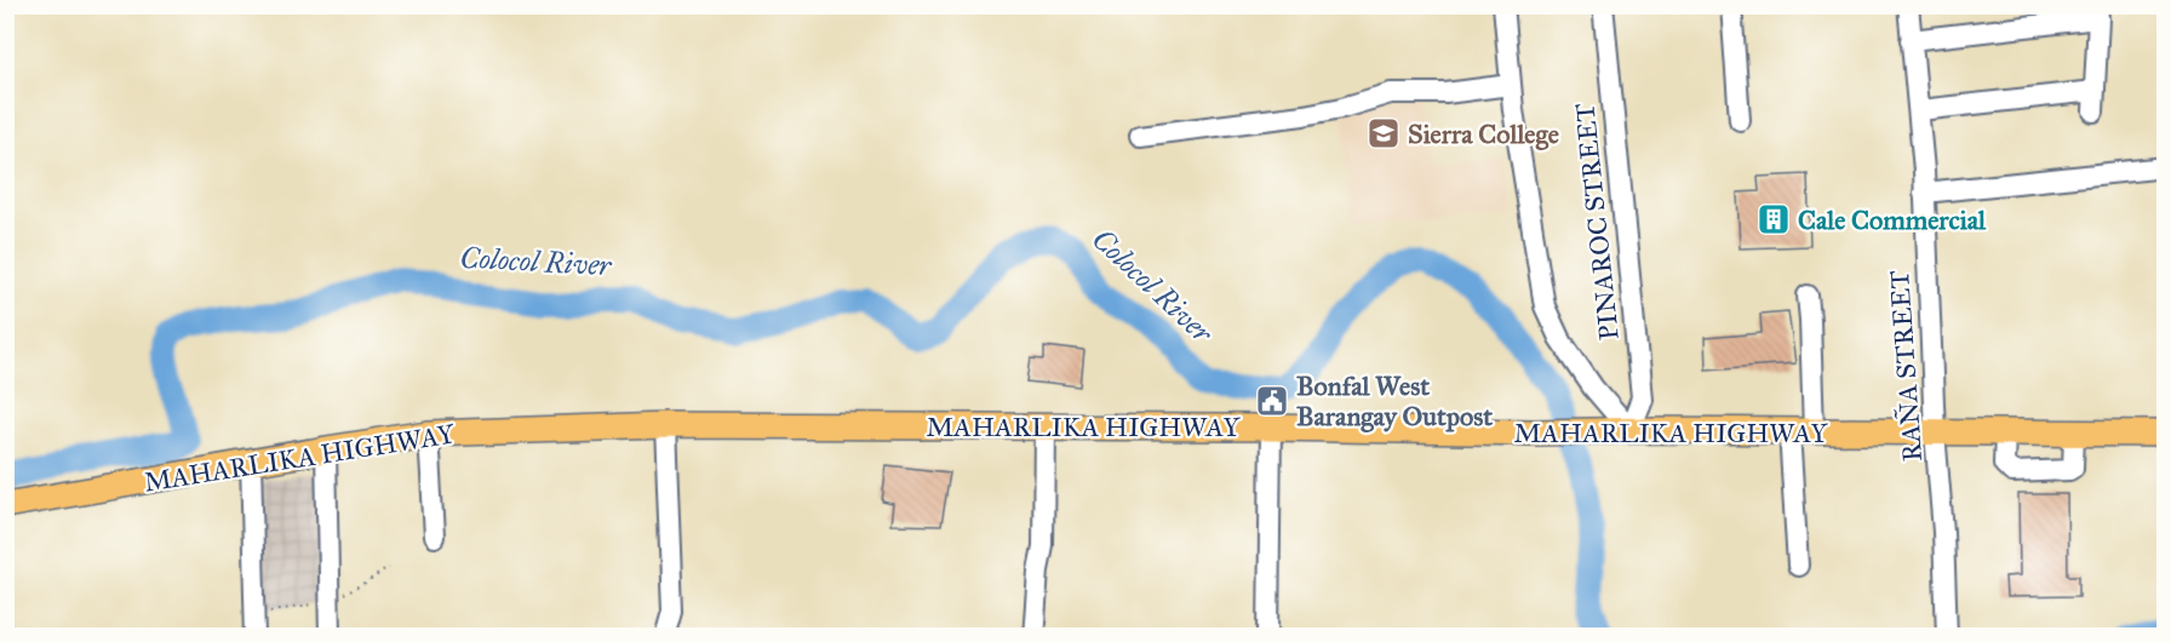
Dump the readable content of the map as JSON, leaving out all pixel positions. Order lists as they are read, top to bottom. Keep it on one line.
{"streets":{"main road":["MAHARLIKA HIGHWAY"],"street":["PINAROC STREET","RAÑA STREET"]},"crossings":[["PINAROC STREET","MAHARLIKA HIGHWAY"],["RAÑA STREET","MAHARLIKA HIGHWAY"]],"water":["Colocol River"],"places":{"school or university":["Sierra College"],"building":["Cale Commercial"],"public building":["Bonfal West Barangay Outpost"]}}
